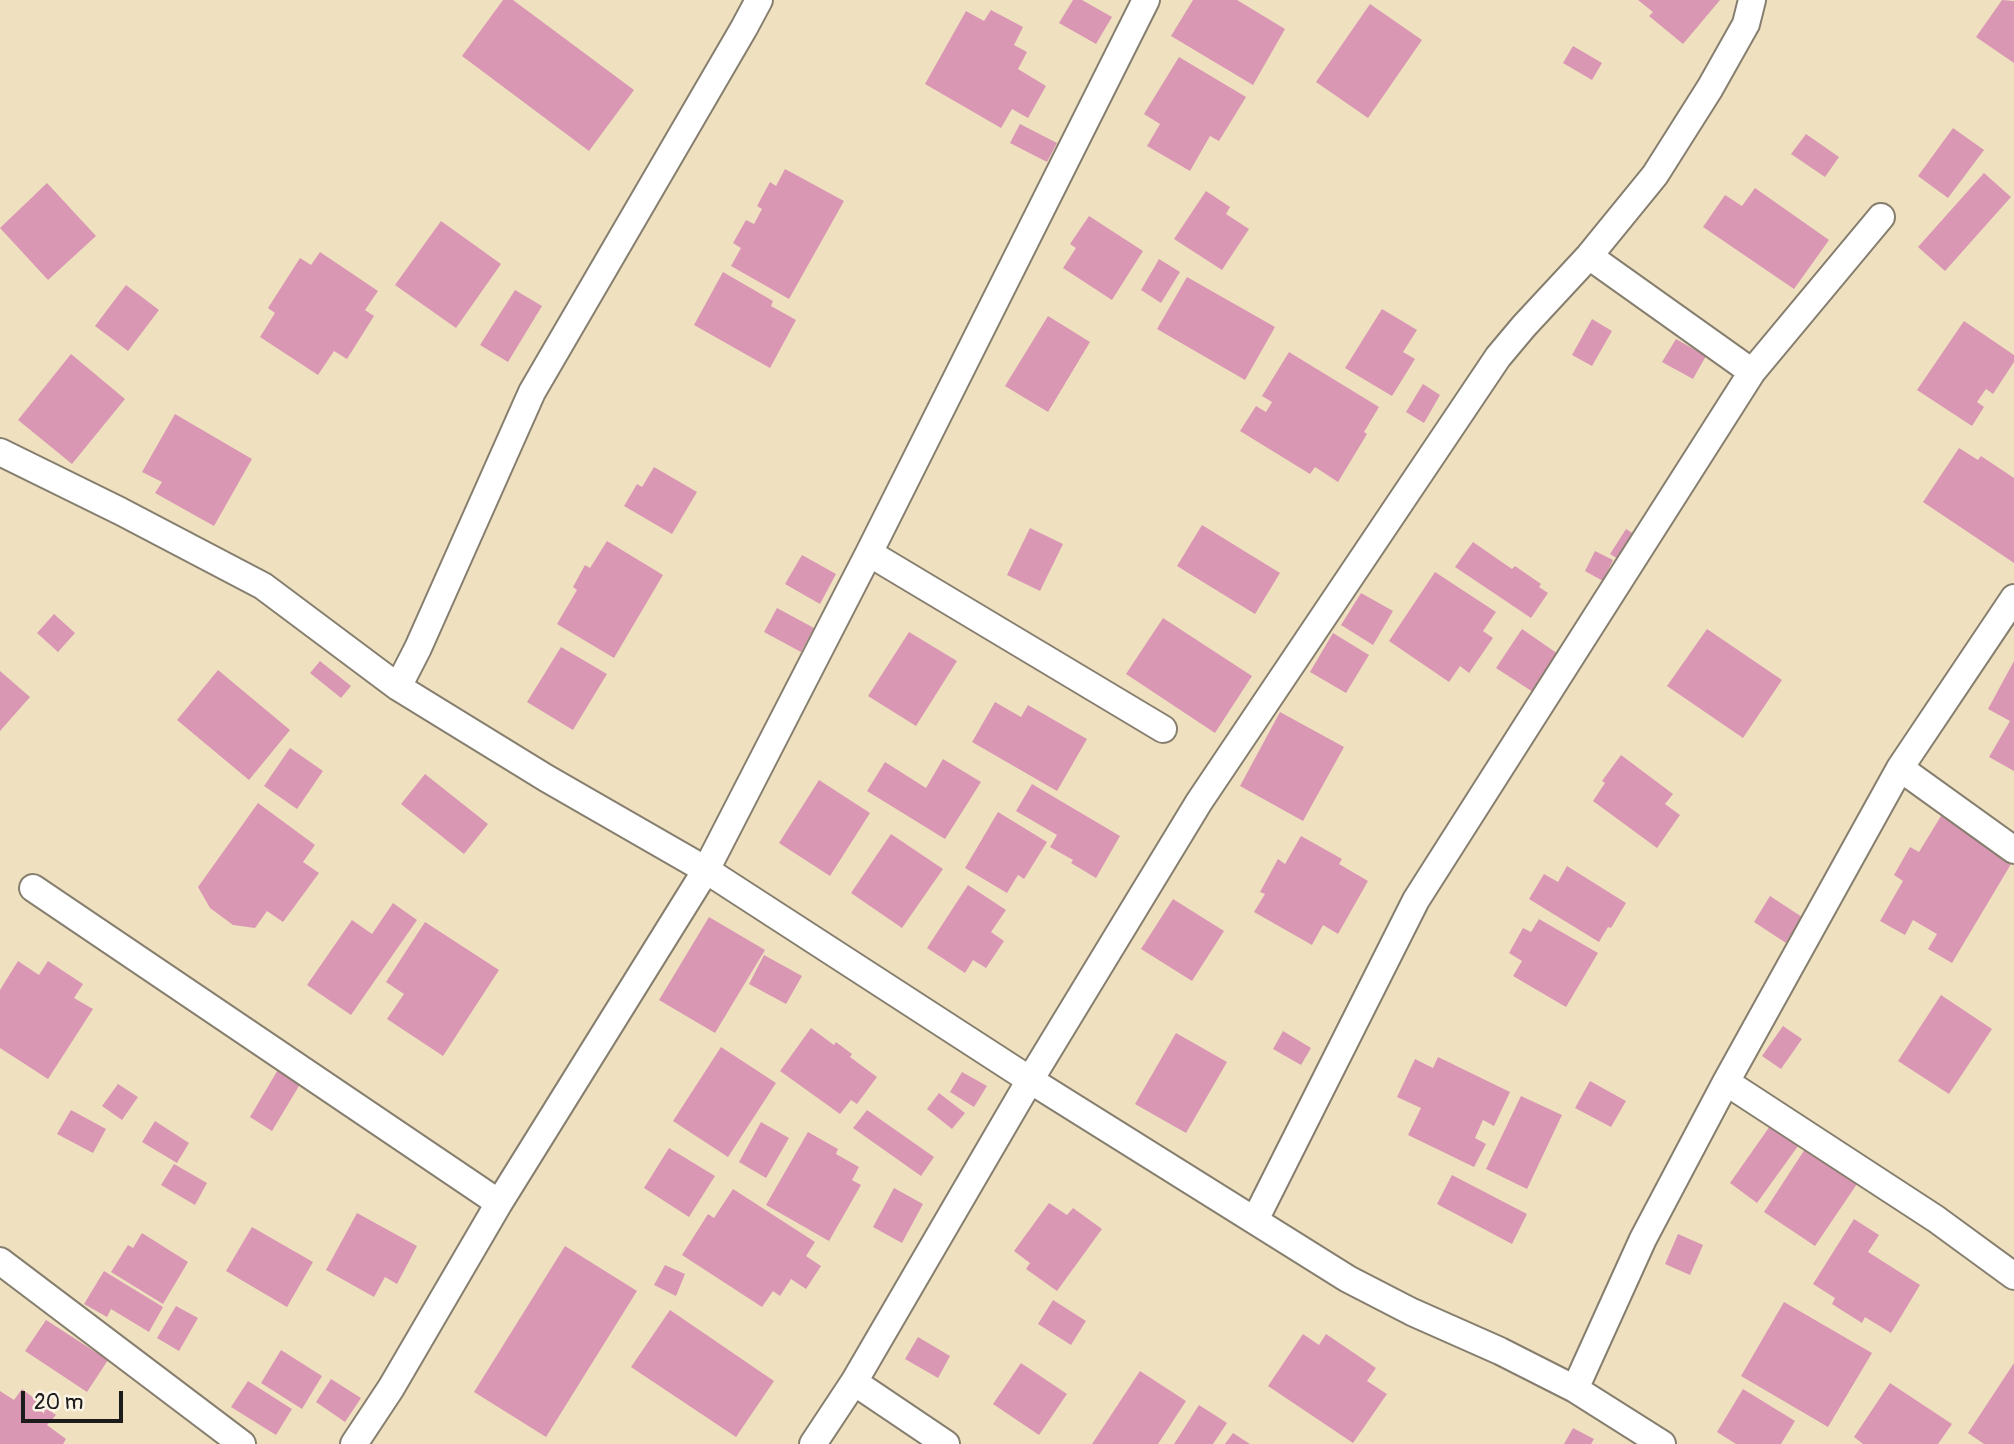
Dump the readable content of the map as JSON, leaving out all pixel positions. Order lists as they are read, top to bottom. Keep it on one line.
{"scale_bar":"20 m"}
